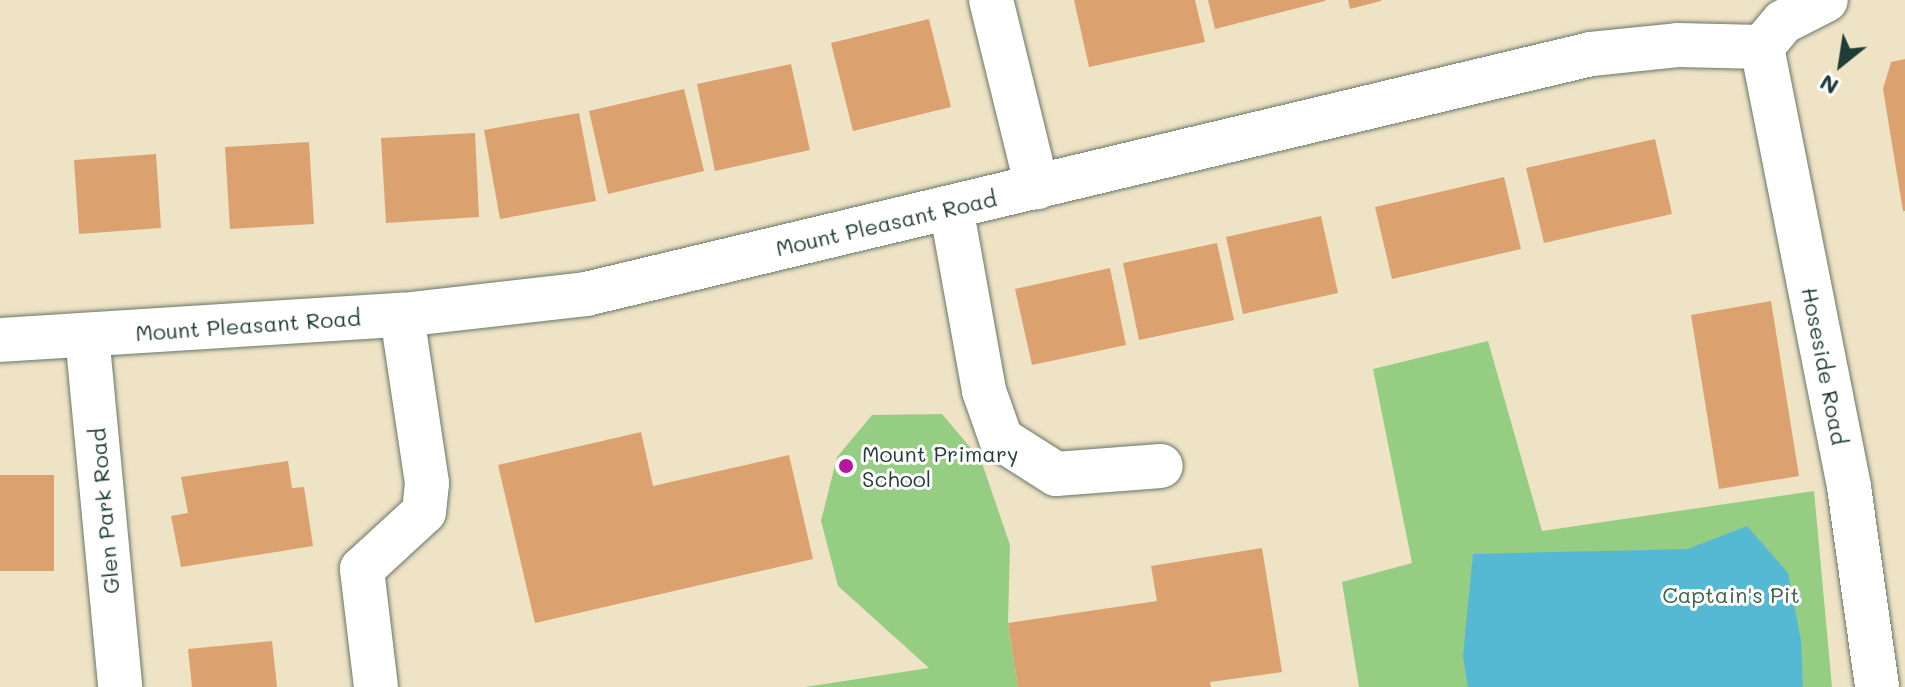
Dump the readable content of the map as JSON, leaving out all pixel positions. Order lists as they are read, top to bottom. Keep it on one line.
{"streets":{"street":["Mount Pleasant Road","Hoseside Road","Glen Park Road"]},"crossings":[["Mount Pleasant Road","Hoseside Road"],["Mount Pleasant Road","Glen Park Road"]],"parks":["Captain's Pit"],"places":["Mount Primary School"],"north":"bottom left"}
